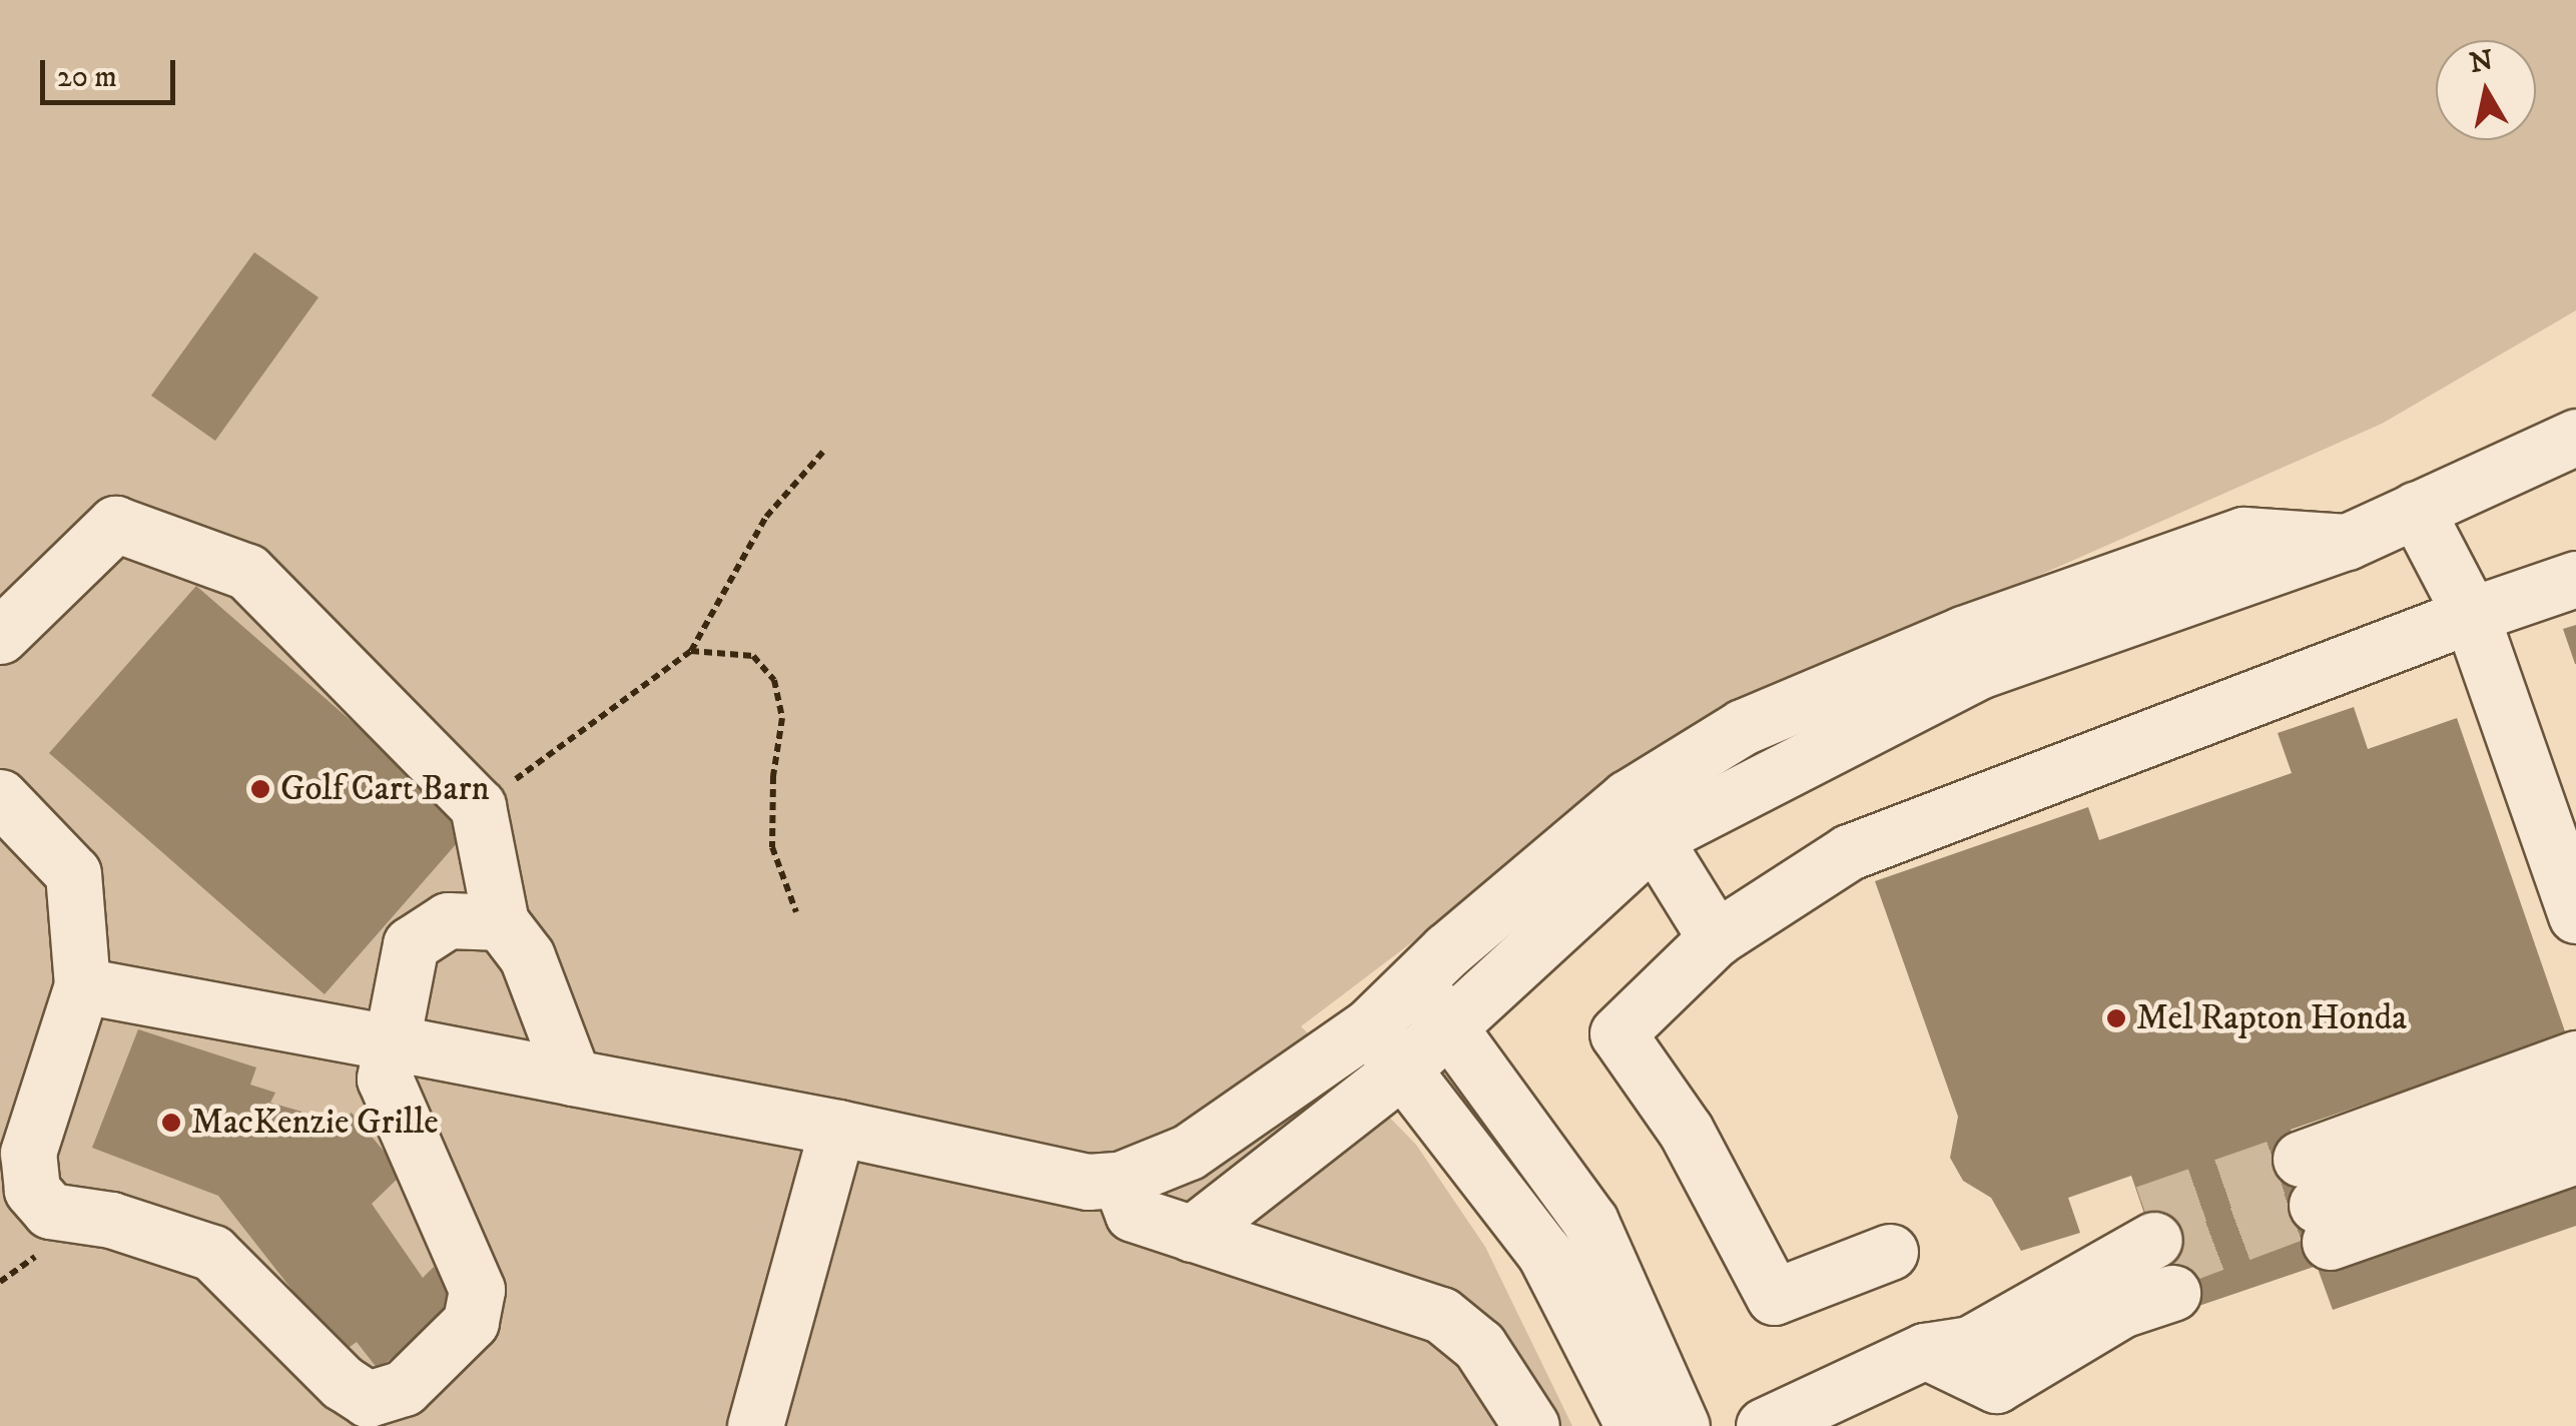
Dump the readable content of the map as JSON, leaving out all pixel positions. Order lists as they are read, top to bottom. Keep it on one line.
{"places":["Golf Cart Barn","Mel Rapton Honda","MacKenzie Grille"],"scale_bar":"20 m","north":"top"}
